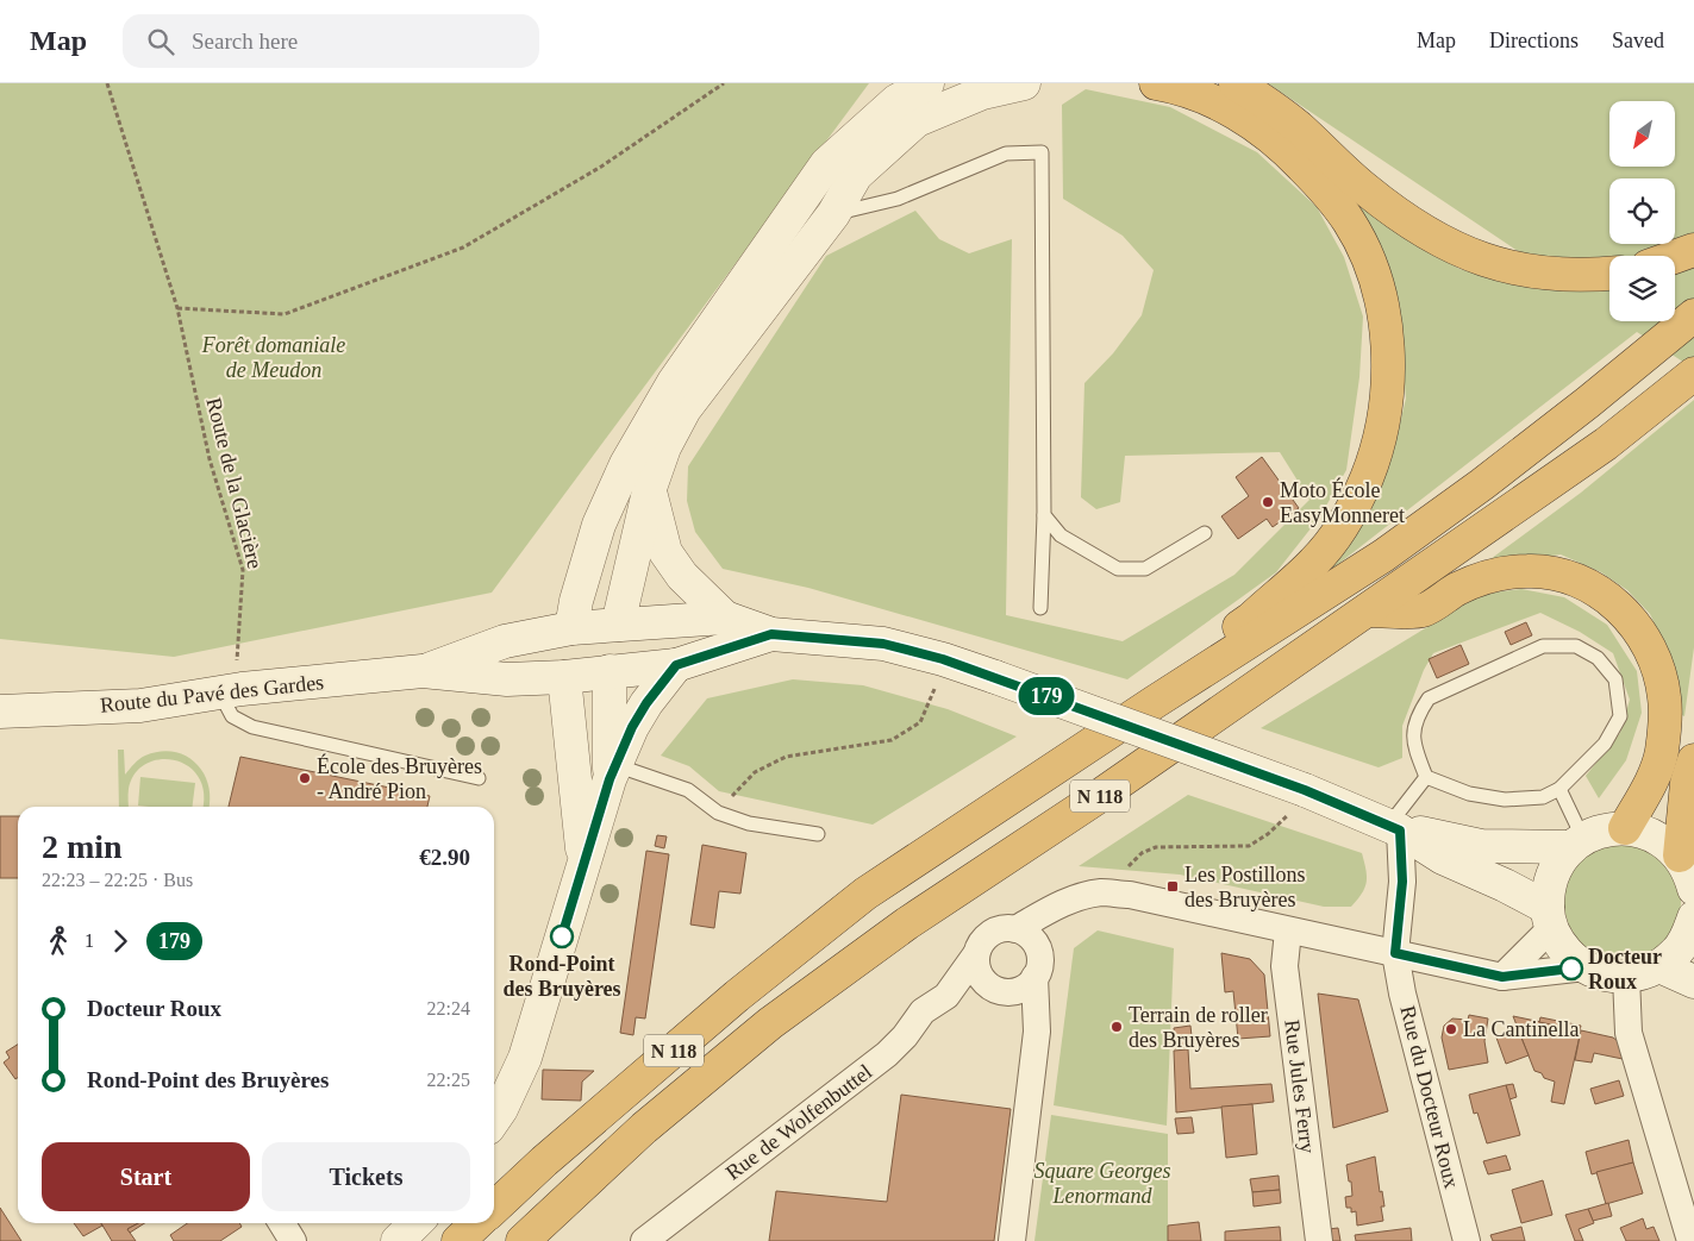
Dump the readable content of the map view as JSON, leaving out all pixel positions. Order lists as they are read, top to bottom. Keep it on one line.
{"streets":{"highway":["N 118"],"main road":["Route du Pavé des Gardes"],"street":["Rue Jules Ferry","Rue du Docteur Roux","Rue de Wolfenbuttel"],"path":["Route de la Glacière"]},"crossings":[["Route de la Glacière","Route du Pavé des Gardes"],["Route du Pavé des Gardes","Rue du Docteur Roux"]],"parks":["Forêt domaniale de Meudon","Square Georges Lenormand"],"places":{"other":["Moto École EasyMonneret","École des Bruyères - André Pion","Rond-Point des Bruyères","Docteur Roux","Terrain de roller des Bruyères","La Cantinella"],"transit":["Les Postillons des Bruyères"]},"lines":["bus line 179"],"north":"bottom left","page":{"header":"Map","search":"Search here","nav":["Map","Directions","Saved"],"on_map":"179","heading":["2 min","22:23 – 22:25 · Bus","€2.90"],"legs":["1","179"],"list":[{"name":"Docteur Roux","value":"22:24"},{"name":"Rond-Point des Bruyères","value":"22:25"}],"buttons":["Start","Tickets"]}}
